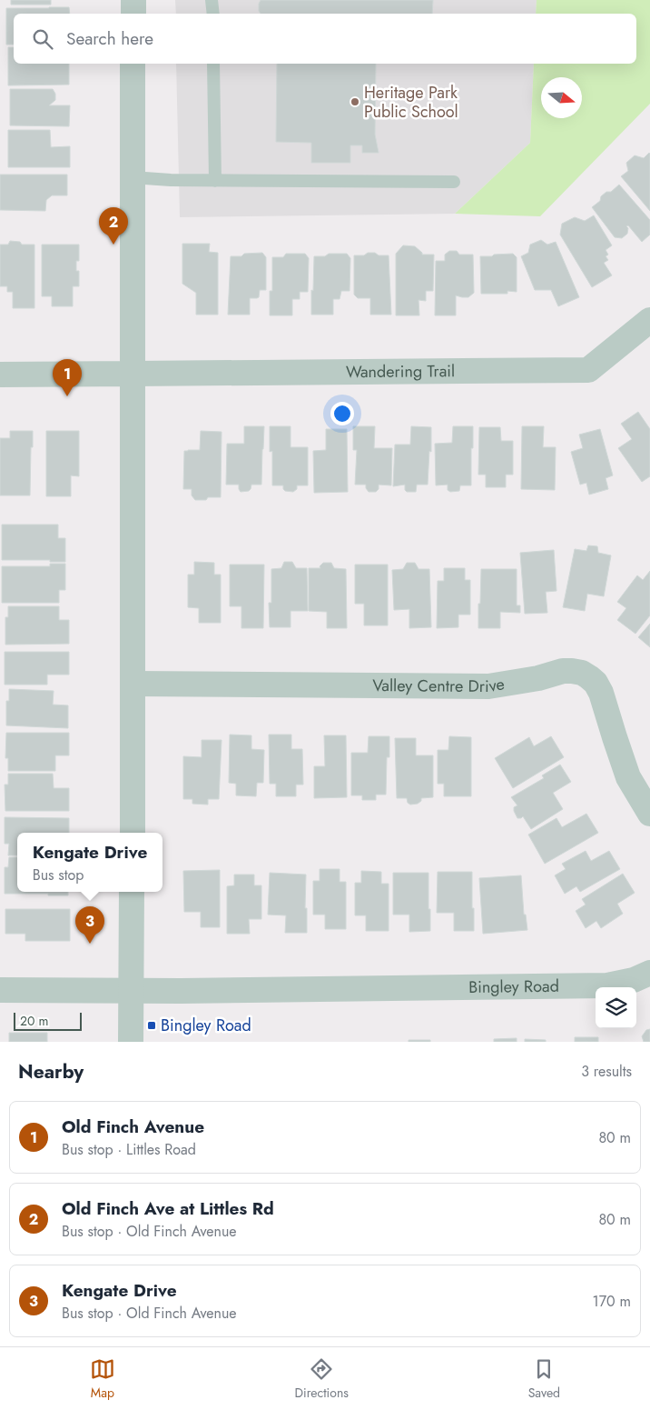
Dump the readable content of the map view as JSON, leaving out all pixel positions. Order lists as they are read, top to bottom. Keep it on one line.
{"streets":{"street":["Wandering Trail","Valley Centre Drive","Bingley Road"]},"places":{"other":["Heritage Park Public School"],"transit":["Bingley Road"]},"scale_bar":"20 m","north":"right","page":{"search":"Search here","pins":["2","1","3"],"popup":["Kengate Drive","Bus stop"],"scale":"20 m","heading":["Nearby","3 results"],"list":[{"mark":"1","name":"Old Finch Avenue","note":"Bus stop · Littles Road","value":"80 m"},{"mark":"2","name":"Old Finch Ave at Littles Rd","note":"Bus stop · Old Finch Avenue","value":"80 m"},{"mark":"3","name":"Kengate Drive","note":"Bus stop · Old Finch Avenue","value":"170 m"}],"nav":["Map","Directions","Saved"]}}
